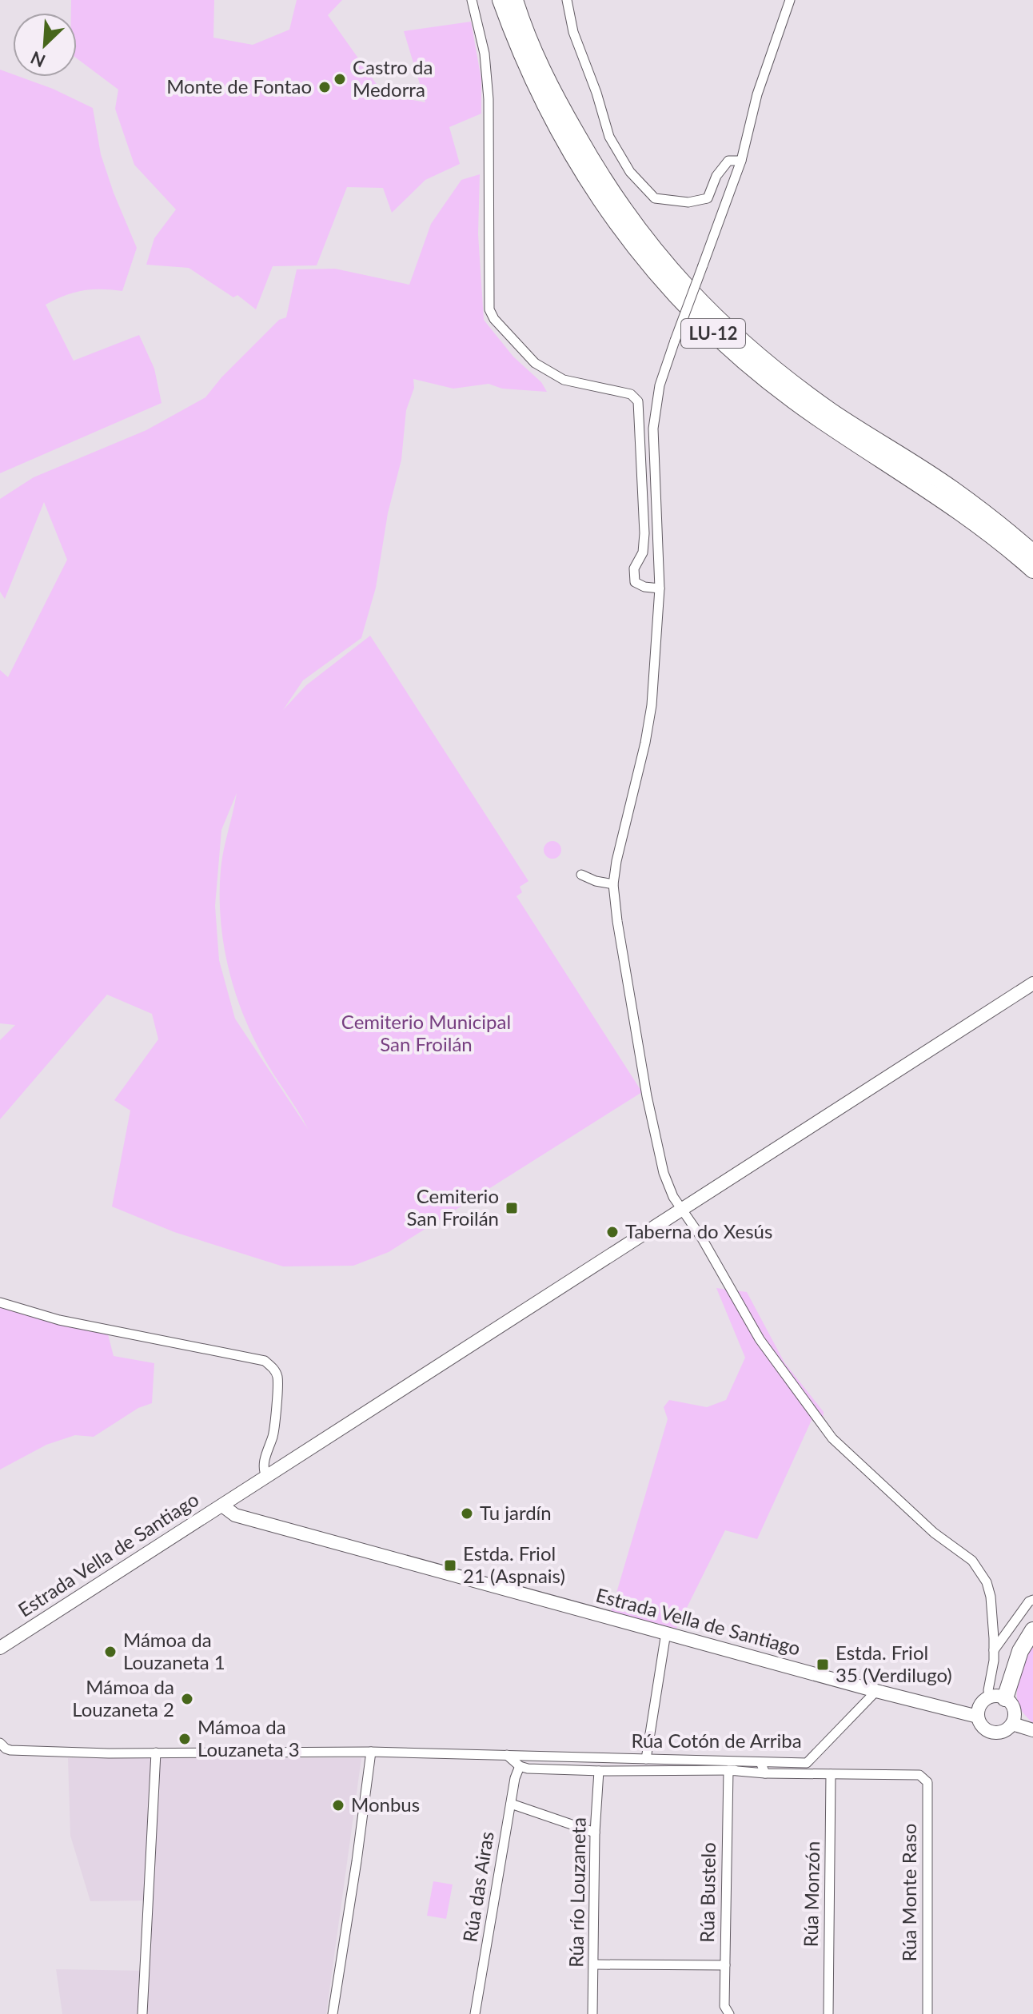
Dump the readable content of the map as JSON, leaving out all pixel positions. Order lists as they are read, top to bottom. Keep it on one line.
{"streets":{"highway":["LU-12"],"main road":["Estrada Vella de Santiago"],"street":["Rúa Cotón de Arriba","Rúa das Airas","Rúa río Louzaneta","Rúa Bustelo","Rúa Monte Raso","Rúa Monzón"]},"crossings":[["Estrada Vella de Santiago","Rúa Cotón de Arriba"],["Rúa Cotón de Arriba","Rúa río Louzaneta"],["Rúa Monte Raso","Rúa Monzón"]],"parks":["Cemiterio Municipal San Froilán"],"places":{"other":["Castro da Medorra","Monte de Fontao","Taberna do Xesús","Tu jardín","Mámoa da Louzaneta 1","Mámoa da Louzaneta 2","Mámoa da Louzaneta 3","Monbus"],"transit":["Cemiterio San Froilán","Estda. Friol 21 (Aspnais)","Estda. Friol 35 (Verdilugo)"]},"north":"bottom left"}
